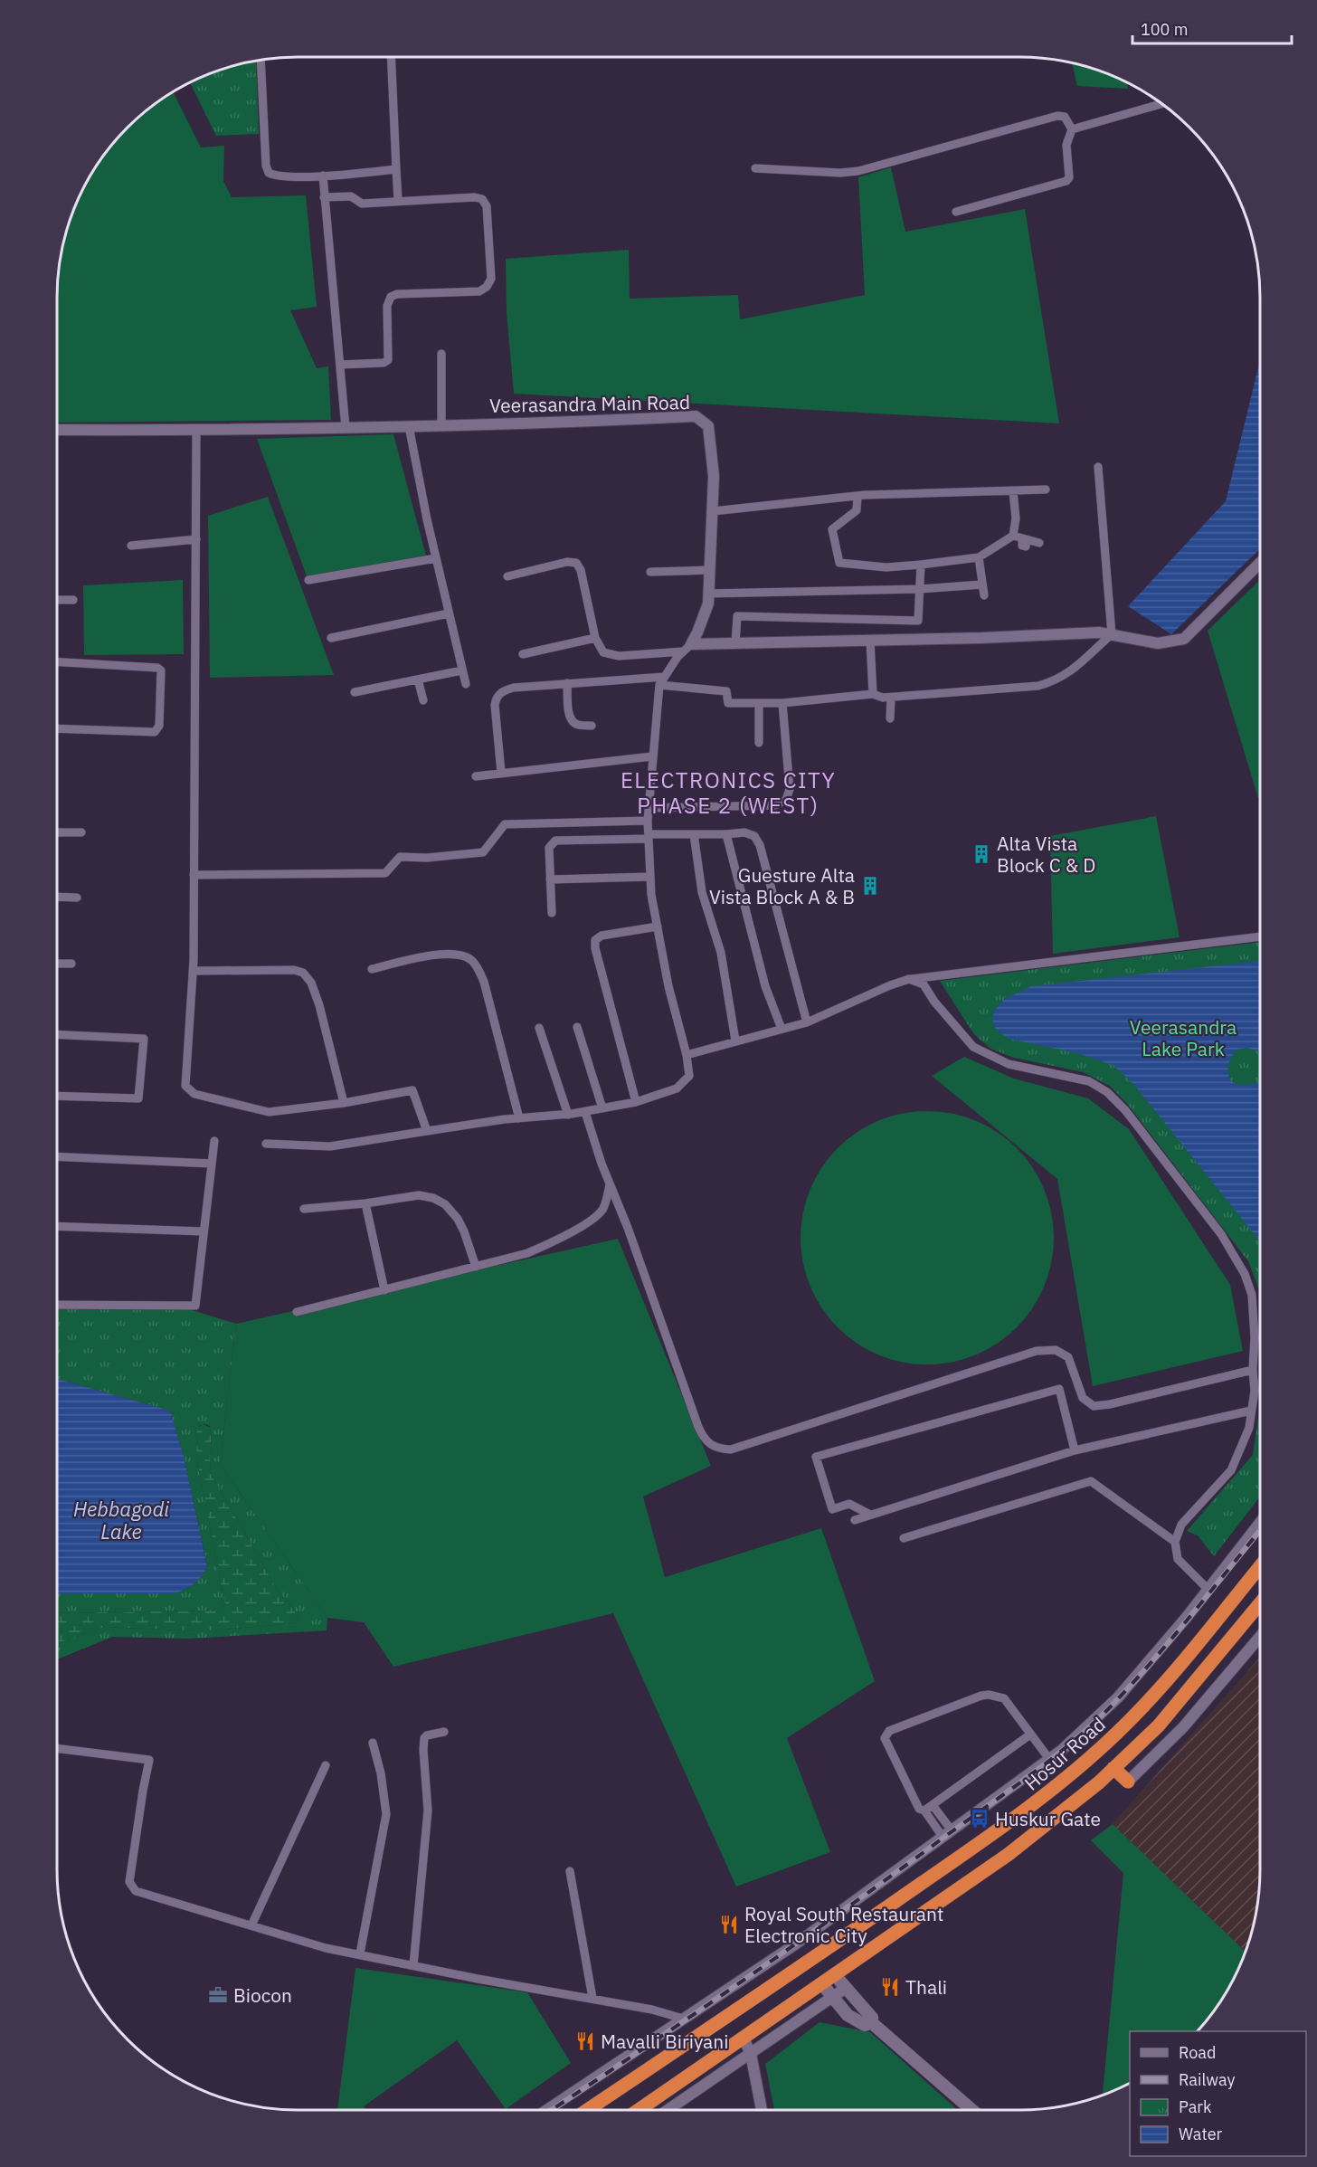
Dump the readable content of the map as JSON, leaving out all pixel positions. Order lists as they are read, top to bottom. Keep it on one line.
{"streets":{"highway":["Hosur Road"],"street":["Veerasandra Main Road"]},"districts":["ELECTRONICS CITY PHASE 2 (WEST)"],"water":["Hebbagodi Lake"],"parks":["Veerasandra Lake Park"],"places":{"building":["Alta Vista Block C & D","Guesture Alta Vista Block A & B"],"bus stop":["Huskur Gate"],"restaurant":["Royal South Restaurant Electronic City","Thali","Mavalli Biriyani"],"office":["Biocon"]},"legend":["Road","Railway","Park","Water"],"scale_bar":"100 m"}
